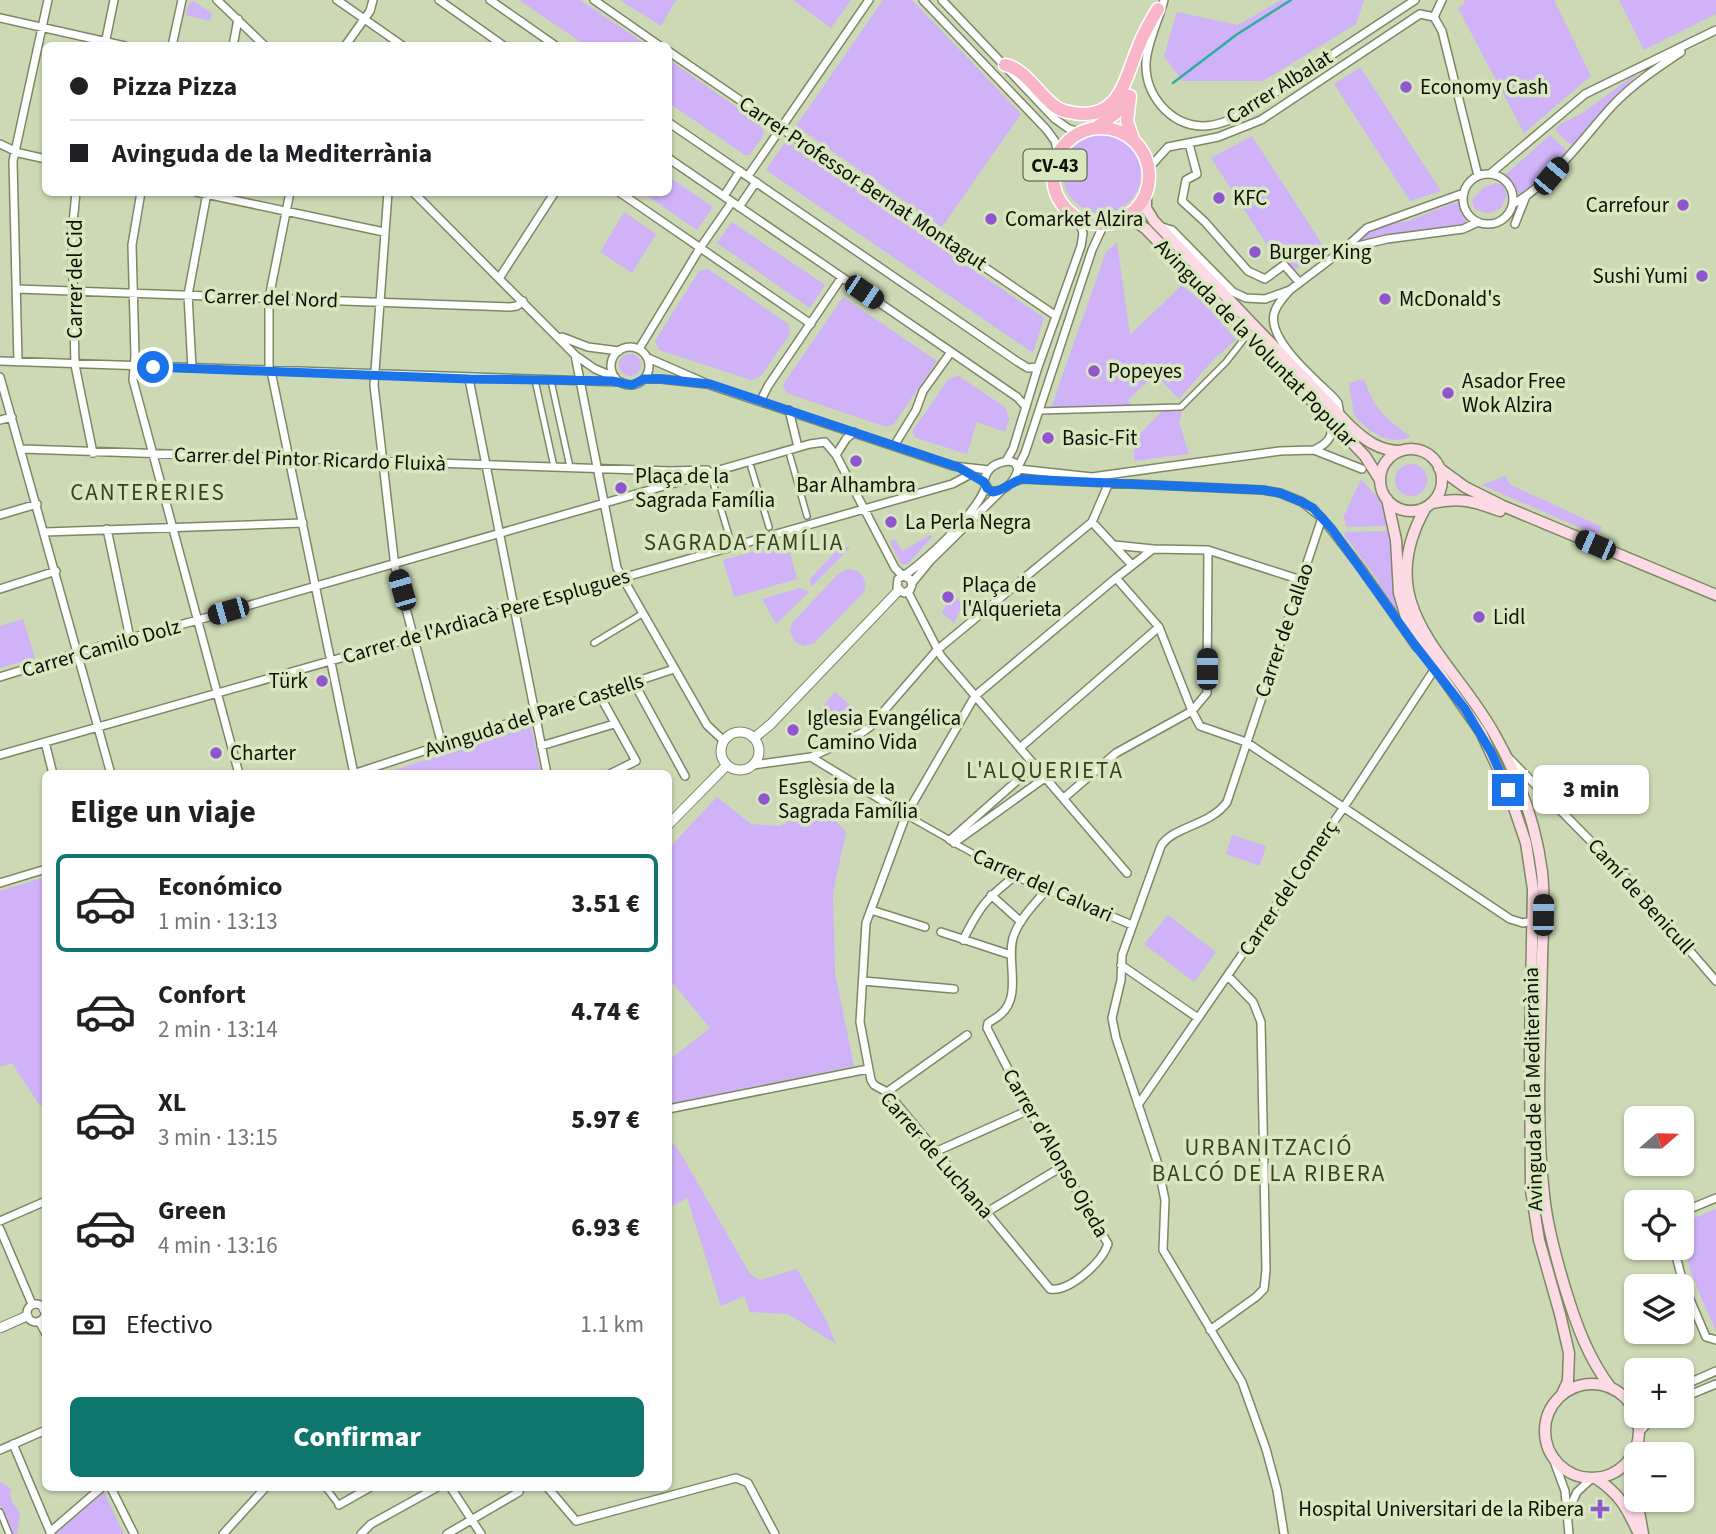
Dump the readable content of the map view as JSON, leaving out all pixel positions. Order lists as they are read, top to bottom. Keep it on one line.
{"streets":{"main road":["CV-43","Avinguda de la Voluntat Popular","Avinguda de la Mediterrània"],"street":["Carrer Albalat","Carrer Professor Bernat Montagut","Carrer del Cid","Carrer del Nord","Carrer del Pintor Ricardo Fluixà","Carrer de l'Ardiacà Pere Esplugues","Carrer de Callao","Carrer Camilo Dolz","Avinguda del Pare Castells","Carrer del Calvari","Carrer del Comerç","Camí de Benicull","Carrer d'Alonso Ojeda","Carrer de Luchana"]},"crossings":[["Carrer Albalat","CV-43"],["Carrer Albalat","Avinguda de la Voluntat Popular"],["CV-43","Avinguda de la Voluntat Popular"],["Carrer del Cid","Carrer del Nord"],["Carrer del Cid","Carrer del Pintor Ricardo Fluixà"],["Avinguda de la Voluntat Popular","Avinguda de la Mediterrània"],["Carrer de Callao","Carrer del Calvari"],["Carrer de Callao","Carrer del Comerç"],["Carrer del Calvari","Carrer de Luchana"],["Camí de Benicull","Avinguda de la Mediterrània"],["Carrer d'Alonso Ojeda","Carrer de Luchana"]],"districts":["CANTERERIES","SAGRADA FAMÍLIA","L'ALQUERIETA","URBANITZACIÓ BALCÓ DE LA RIBERA"],"places":{"other":["Economy Cash","KFC","Carrefour","Comarket Alzira","Burger King","Sushi Yumi","McDonald's","Popeyes","Asador Free Wok Alzira","Basic-Fit","Bar Alhambra","Plaça de la Sagrada Família","La Perla Negra","Plaça de l'Alquerieta","Lidl","Türk","Iglesia Evangélica Camino Vida","Charter","Esglèsia de la Sagrada Família"],"health":["Hospital Universitari de la Ribera"]},"north":"right","page":{"banner":["Pizza Pizza","Avinguda de la Mediterrània"],"bubble":"3 min","heading":"Elige un viaje","list":[{"name":"Económico","note":"1 min · 13:13","value":"3.51 €"},{"name":"Confort","note":"2 min · 13:14","value":"4.74 €"},{"name":"XL","note":"3 min · 13:15","value":"5.97 €"},{"name":"Green","note":"4 min · 13:16","value":"6.93 €"}],"map_buttons":["+","−"],"pay":["Efectivo","1.1 km"],"buttons":"Confirmar"}}
